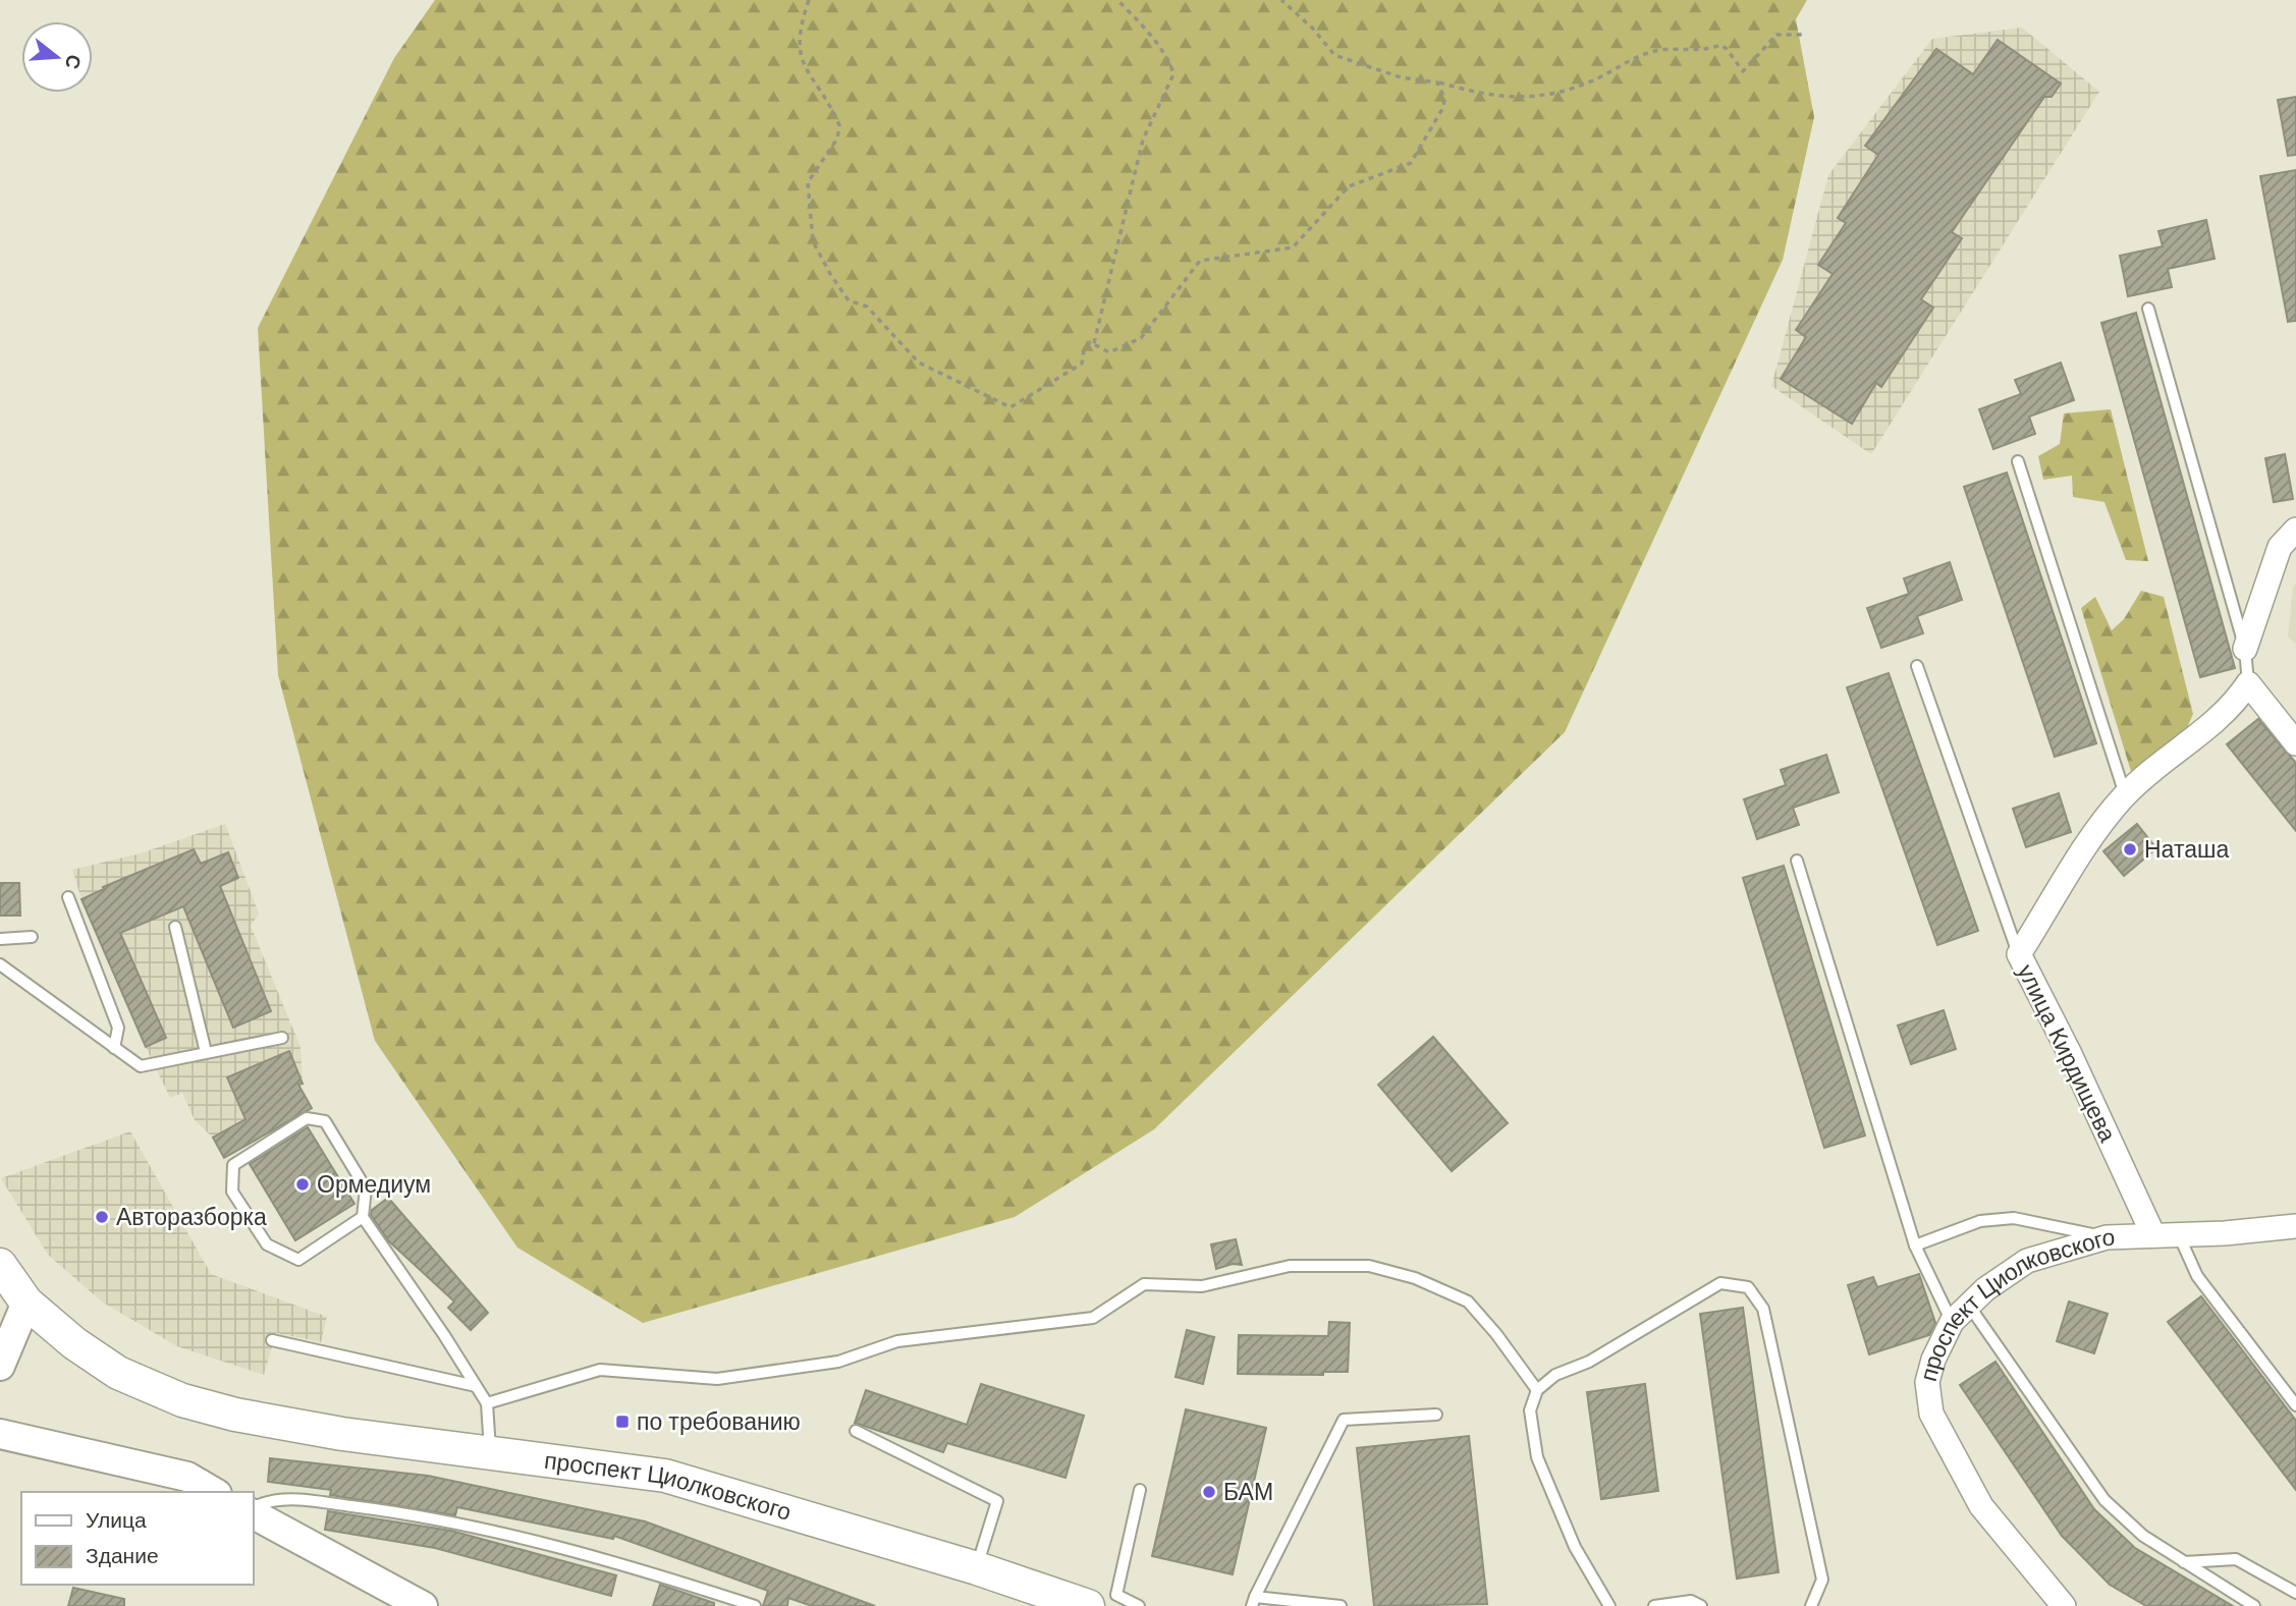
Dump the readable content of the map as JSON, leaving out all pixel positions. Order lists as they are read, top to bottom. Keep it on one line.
{"streets":{"main road":["проспект Циолковского"],"street":["улица Кирдищева"]},"crossings":[["улица Кирдищева","проспект Циолковского"]],"places":{"other":["Наташа","Ормедиум","Авторазборка","БАМ"],"transit":["по требованию"]},"legend":["Улица","Здание"],"north":"right"}
